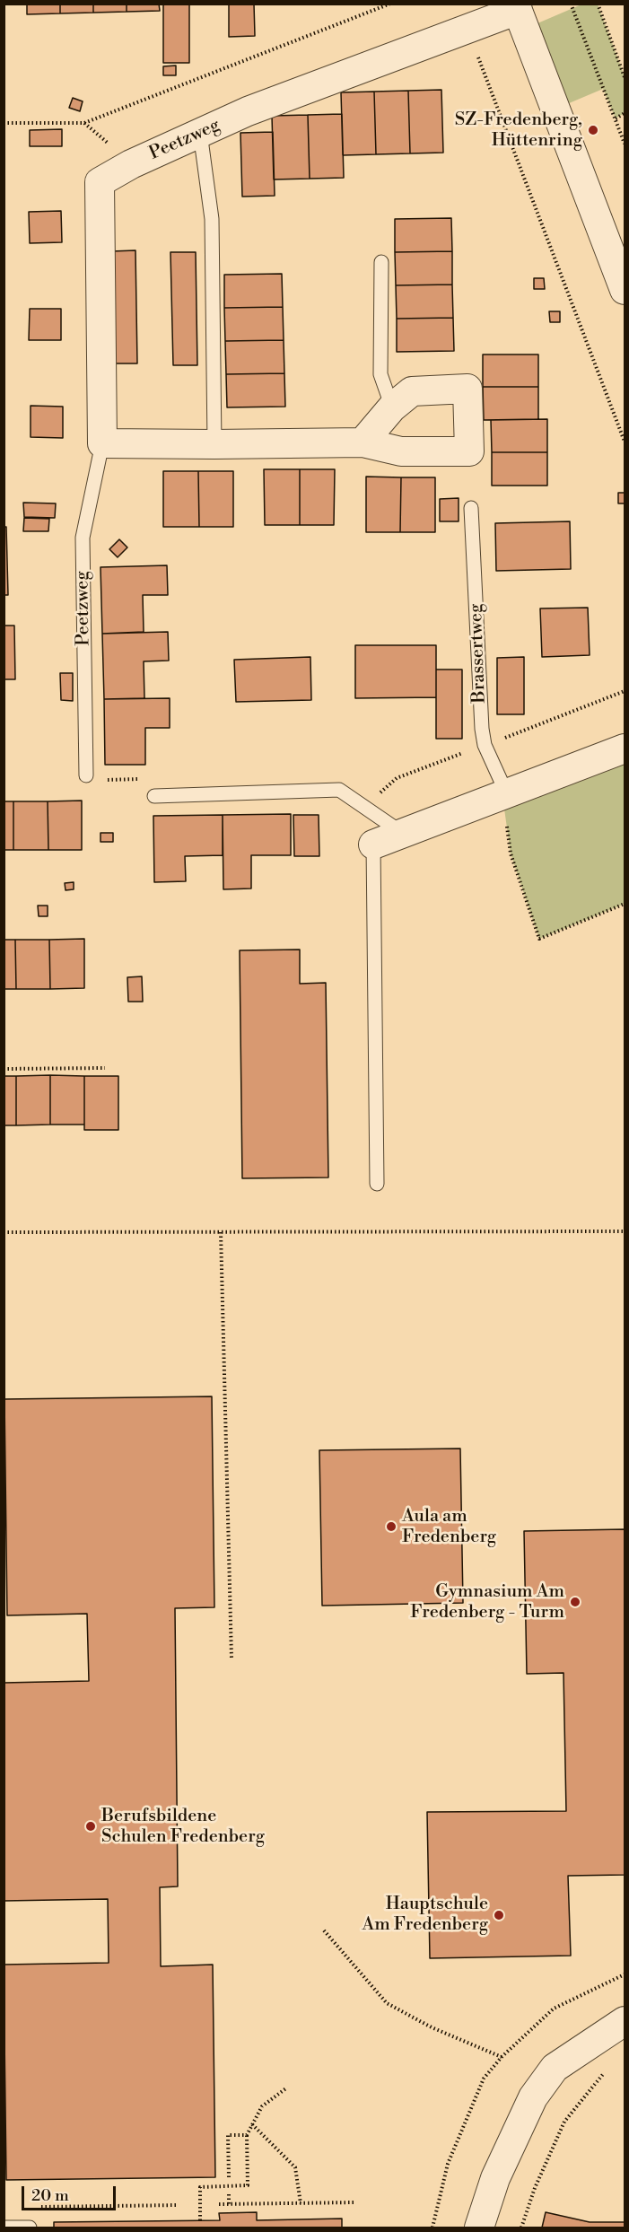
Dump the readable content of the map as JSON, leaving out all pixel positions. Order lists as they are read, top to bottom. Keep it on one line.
{"streets":{"street":["Peetzweg"],"lane":["Brassertweg"]},"places":["SZ-Fredenberg, Hüttenring","Aula am Fredenberg","Gymnasium Am Fredenberg - Turm","Berufsbildene Schulen Fredenberg","Hauptschule Am Fredenberg"],"scale_bar":"20 m"}
